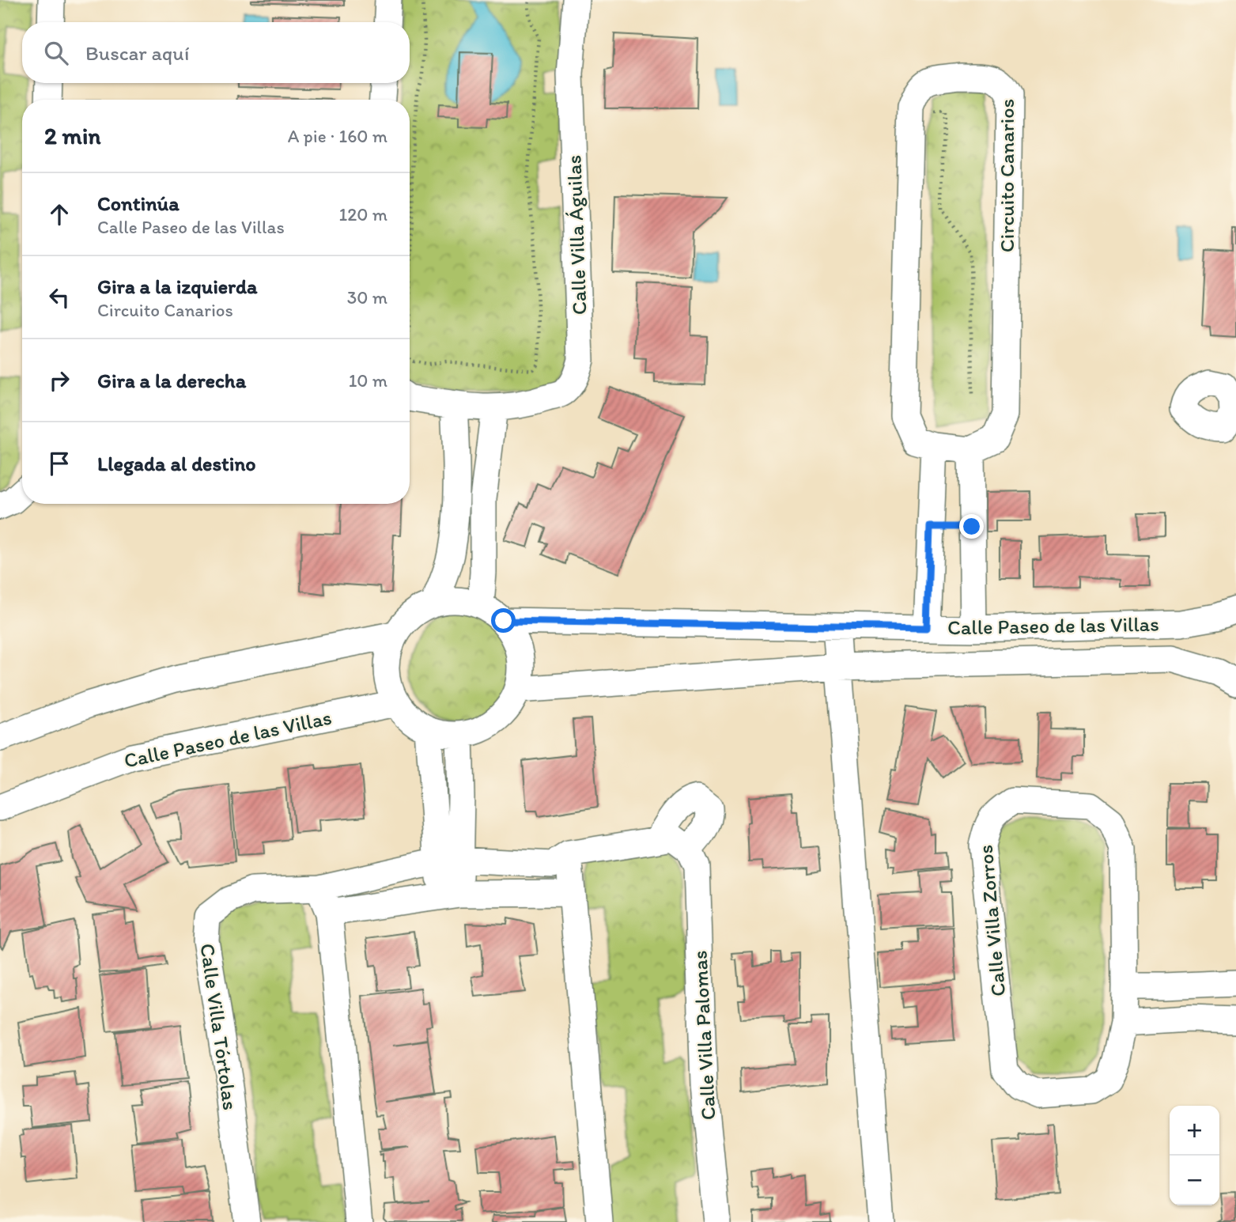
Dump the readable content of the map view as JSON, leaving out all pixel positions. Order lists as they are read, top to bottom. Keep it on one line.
{"streets":{"street":["Circuito Canarios","Calle Villa Águilas","Calle Paseo de las Villas","Calle Villa Zorros","Calle Villa Tórtolas","Calle Villa Palomas"]},"page":{"search":"Buscar aquí","heading":["2 min","A pie · 160 m"],"list":[["Continúa","Calle Paseo de las Villas","120 m"],["Gira a la izquierda","Circuito Canarios","30 m"],["Gira a la derecha","10 m"],"Llegada al destino"],"map_buttons":["+","−"]}}
